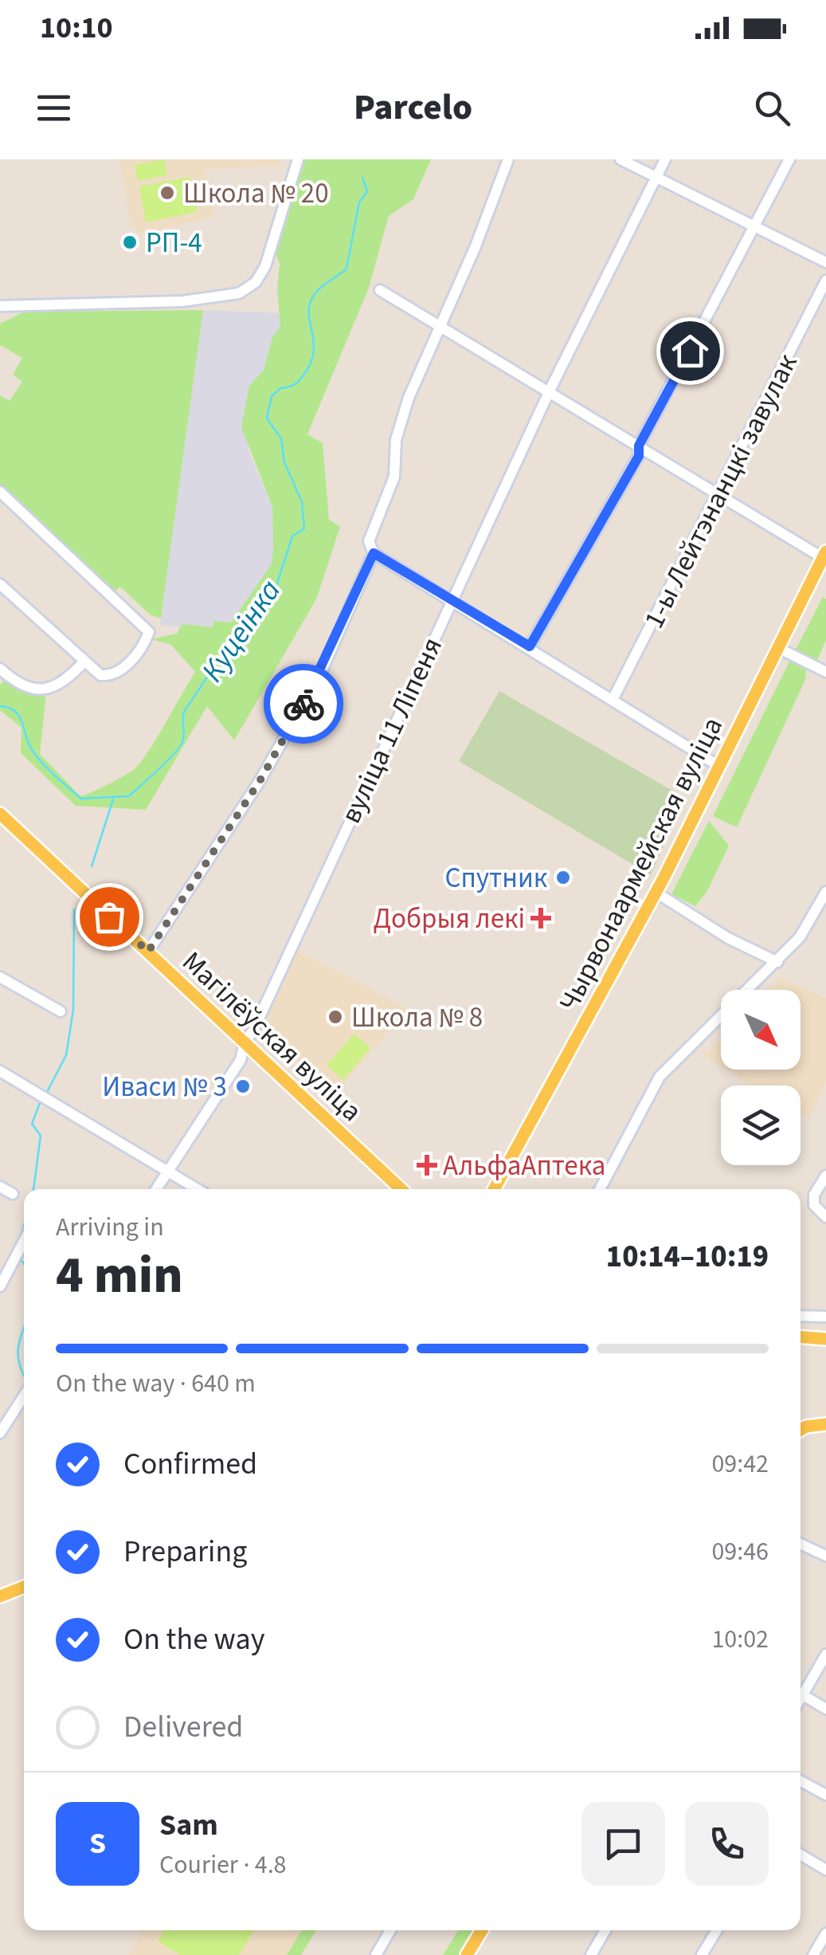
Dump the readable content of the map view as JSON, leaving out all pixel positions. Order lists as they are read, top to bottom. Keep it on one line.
{"streets":{"main road":["Чырвонаармейская вуліца","Магілёўская вуліца"],"street":["1-ы Лейтэнанцкі завулак","вуліца 11 Ліпеня"]},"crossings":[["вуліца 11 Ліпеня","Магілёўская вуліца"]],"water":["Куцеінка"],"places":{"other":["Школа № 20","РП-4","Спутник","Школа № 8","Иваси № 3"],"health":["Добрыя лекі","АльфаАптека"]},"north":"bottom right","page":{"status":"10:10","header":"Parcelo","heading":["4 min","Arriving in","10:14–10:19"],"panel":["Sam","Courier · 4.8"],"bar":"On the way · 640 m","list":[["Confirmed","09:42"],["Preparing","09:46"],["On the way","10:02"],"Delivered"],"round":"S"}}
